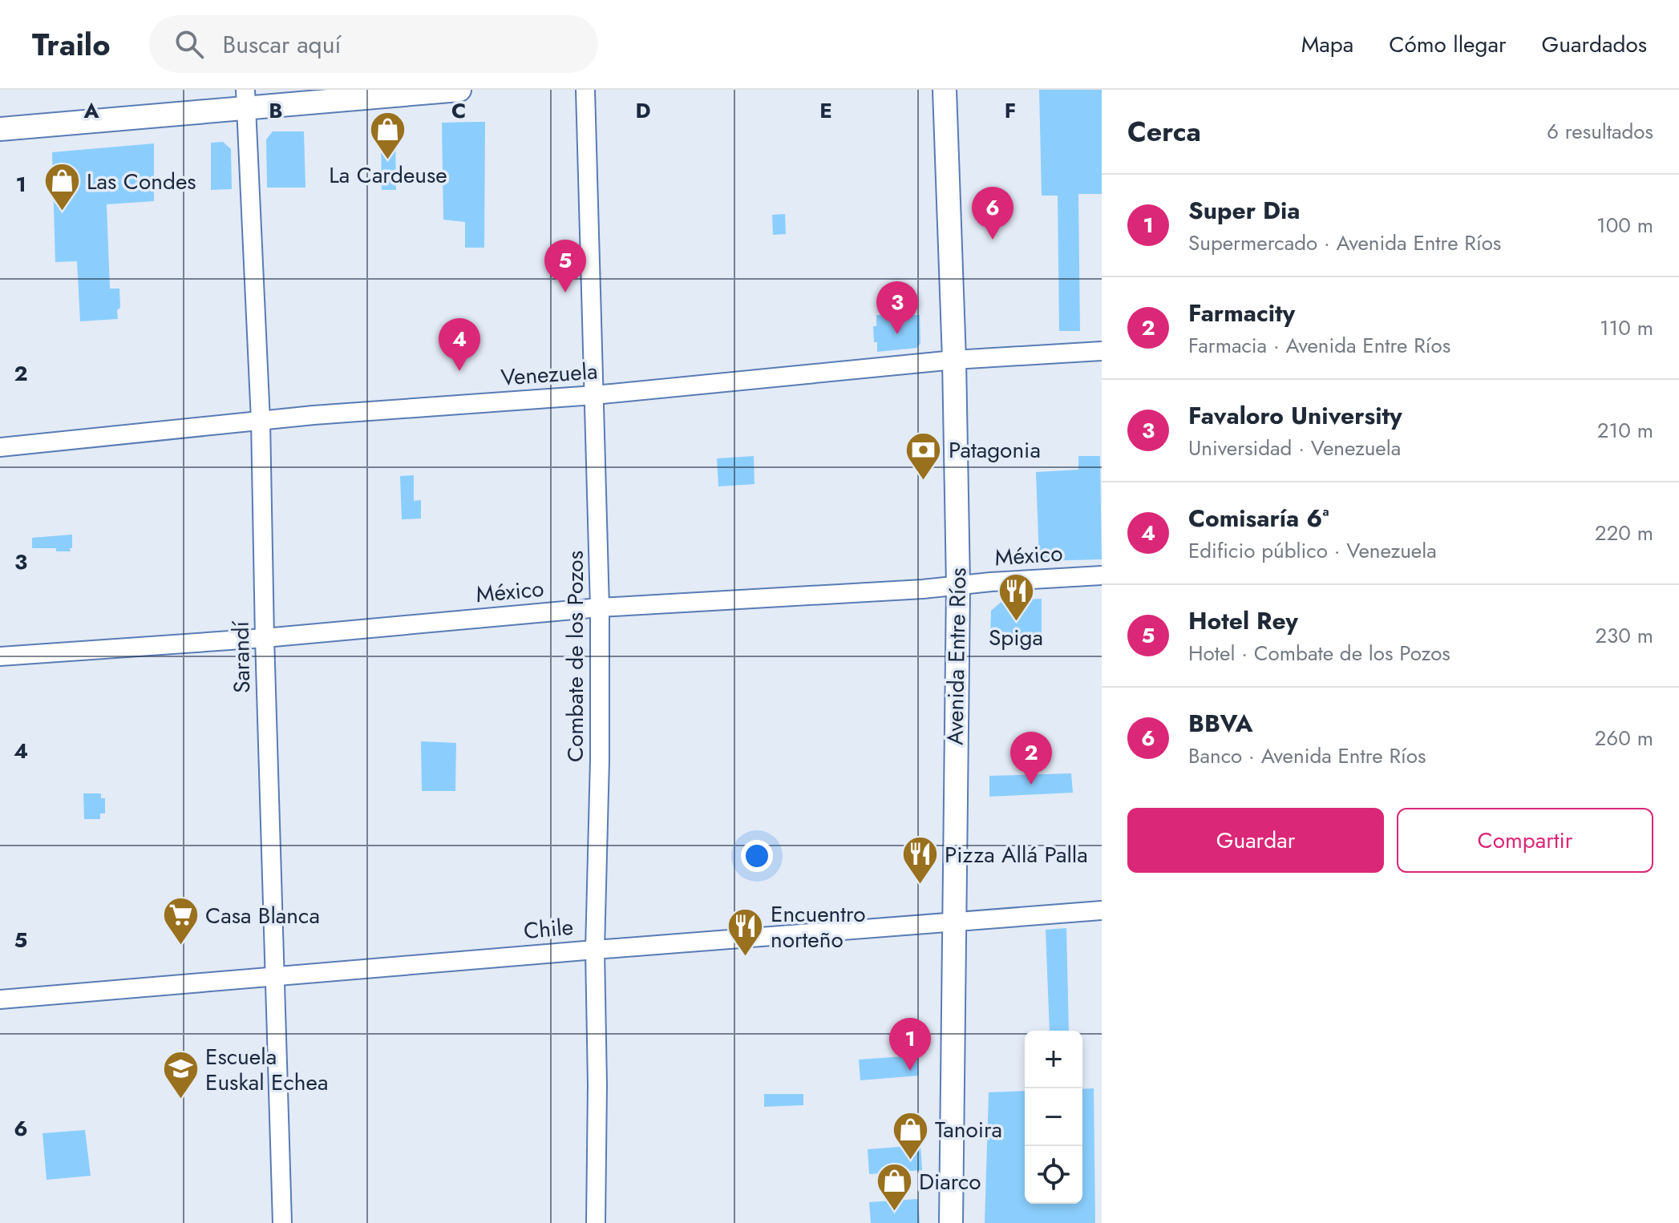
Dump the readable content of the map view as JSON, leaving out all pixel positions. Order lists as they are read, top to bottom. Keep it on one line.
{"streets":{"main road":["Avenida Entre Ríos"],"street":["Venezuela","México","Combate de los Pozos","Sarandí","Chile"]},"crossings":[["Venezuela","Combate de los Pozos"],["Venezuela","Avenida Entre Ríos"],["Venezuela","Sarandí"],["México","Combate de los Pozos"],["México","Avenida Entre Ríos"],["México","Sarandí"],["Combate de los Pozos","Chile"],["Avenida Entre Ríos","Chile"],["Sarandí","Chile"]],"places":{"shop":["La Cardeuse","Las Condes","Tanoira","Diarco"],"bank":["Patagonia"],"restaurant":["Spiga","Pizza Allá Palla","Encuentro norteño"],"supermarket":["Casa Blanca"],"school or university":["Escuela Euskal Echea"]},"page":{"header":"Trailo","search":"Buscar aquí","nav":["Mapa","Cómo llegar","Guardados"],"heading":["Cerca","6 resultados"],"list":[{"mark":"1","name":"Super Dia","note":"Supermercado · Avenida Entre Ríos","value":"100 m"},{"mark":"2","name":"Farmacity","note":"Farmacia · Avenida Entre Ríos","value":"110 m"},{"mark":"3","name":"Favaloro University","note":"Universidad · Venezuela","value":"210 m"},{"mark":"4","name":"Comisaría 6ª","note":"Edificio público · Venezuela","value":"220 m"},{"mark":"5","name":"Hotel Rey","note":"Hotel · Combate de los Pozos","value":"230 m"},{"mark":"6","name":"BBVA","note":"Banco · Avenida Entre Ríos","value":"260 m"}],"pins":["6","5","3","4","2","1"],"buttons":["Guardar","Compartir"],"map_buttons":["+","−"]},"grid":{"columns":["A","B","C","D","E","F"],"rows":["1","2","3","4","5","6"]}}
